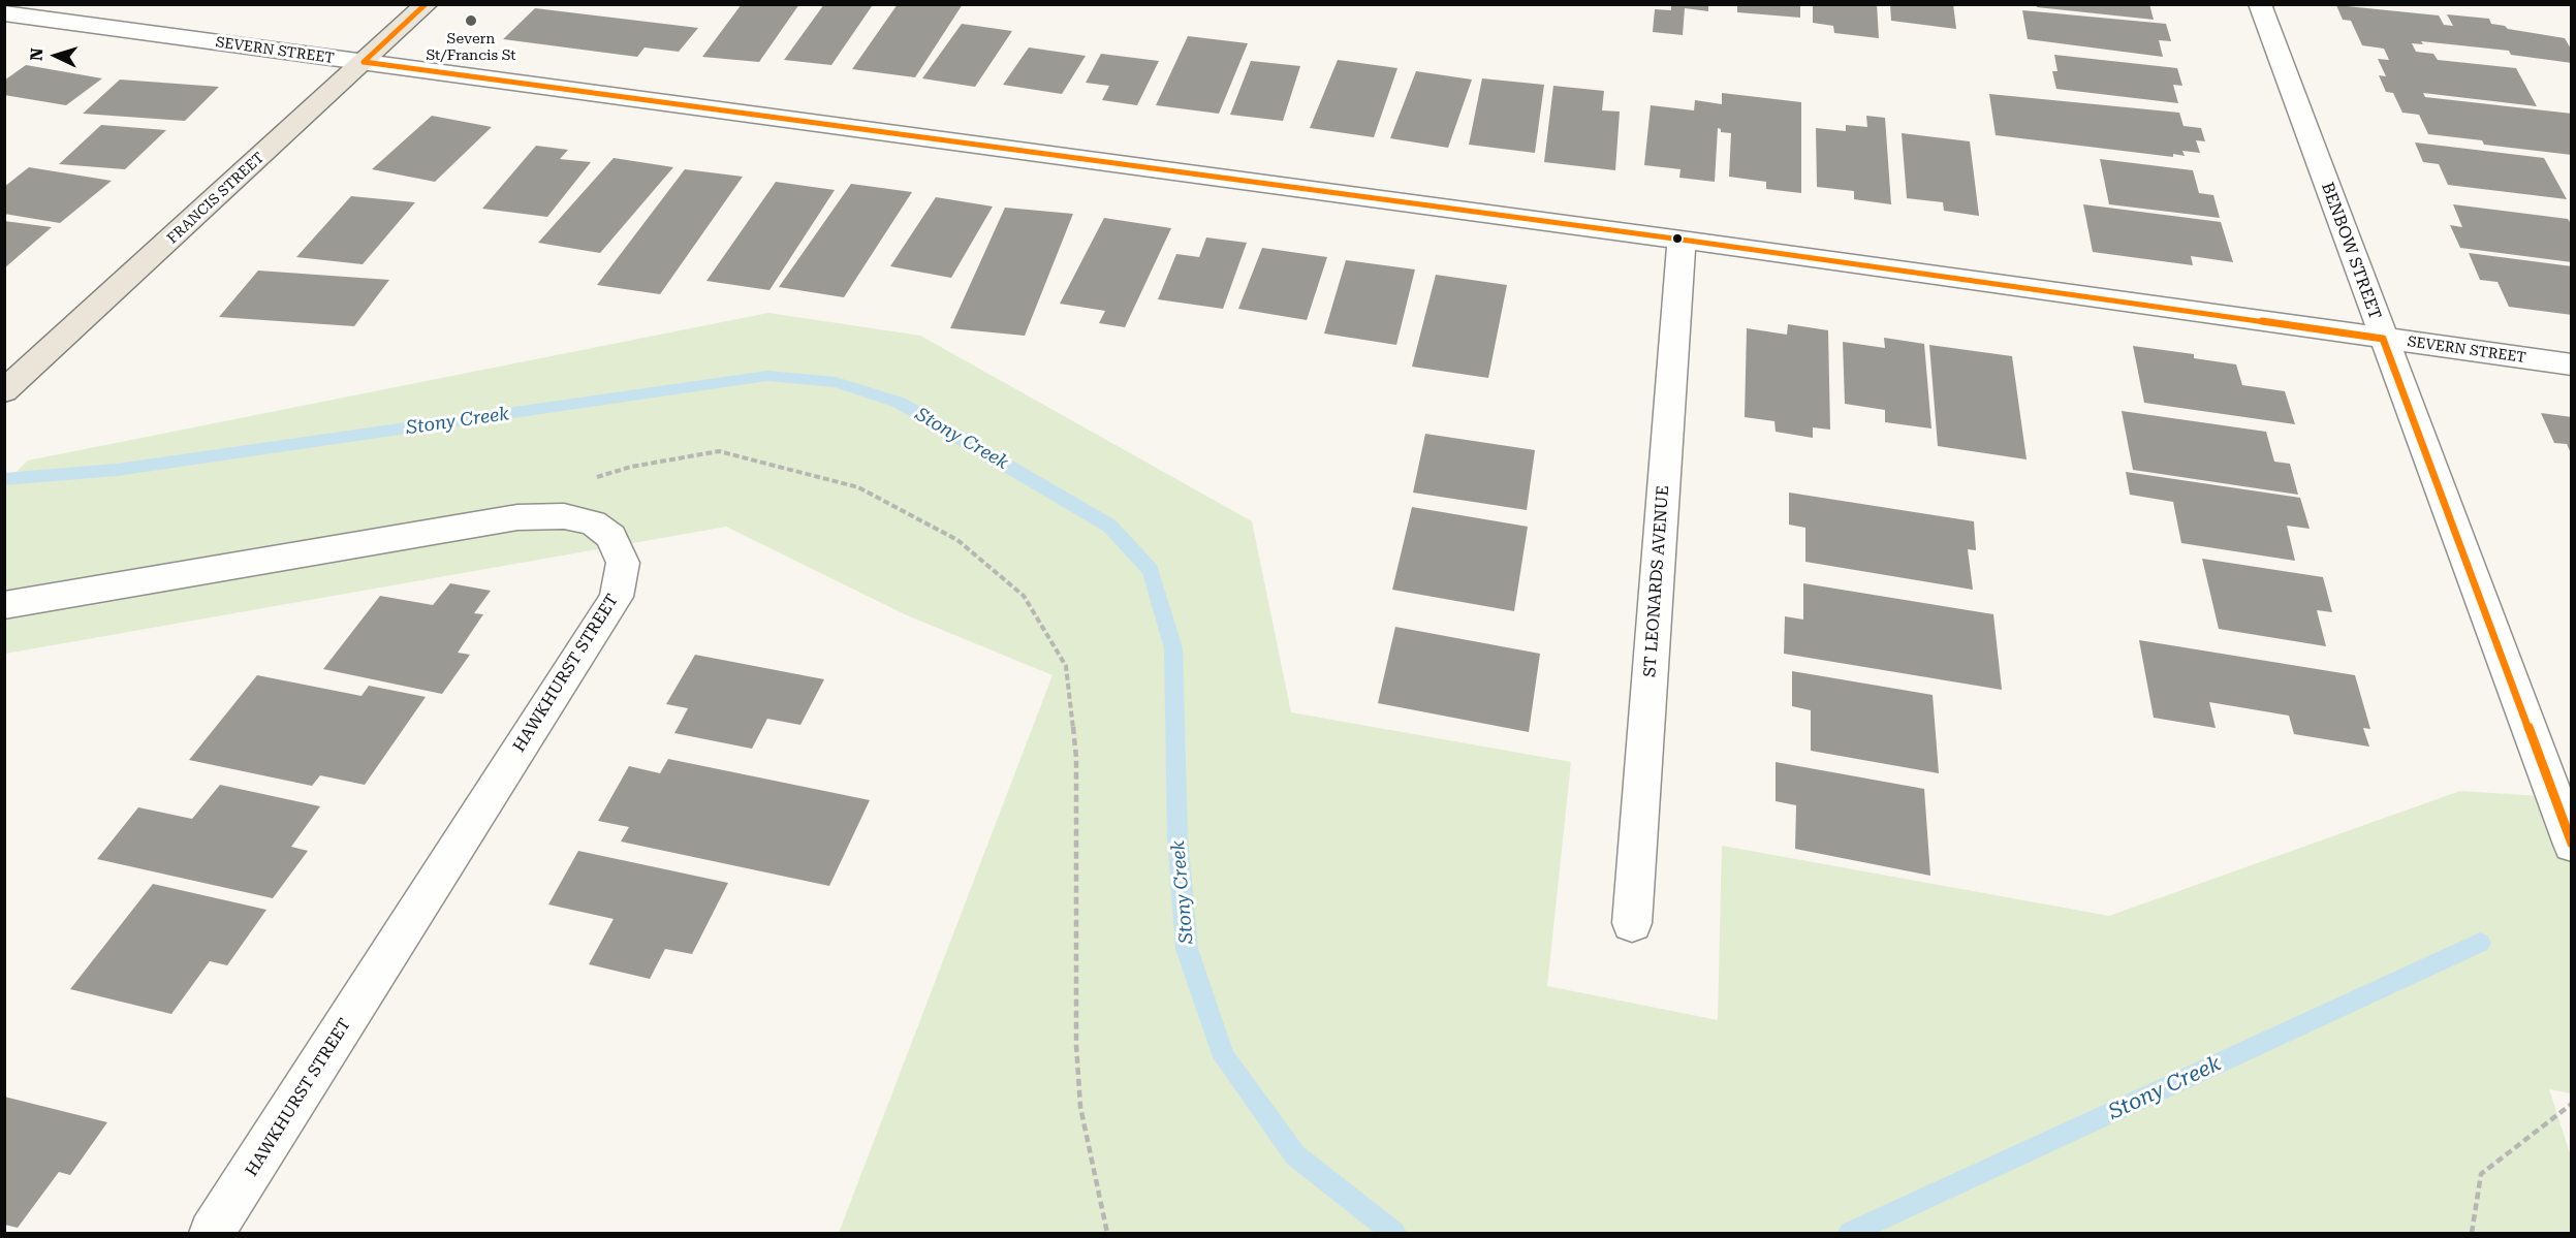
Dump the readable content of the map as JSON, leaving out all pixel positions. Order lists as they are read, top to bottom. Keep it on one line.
{"streets":{"main road":["FRANCIS STREET"],"street":["SEVERN STREET","BENBOW STREET","ST LEONARDS AVENUE","HAWKHURST STREET"]},"crossings":[["SEVERN STREET","FRANCIS STREET"],["SEVERN STREET","BENBOW STREET"],["SEVERN STREET","ST LEONARDS AVENUE"]],"water":["Stony Creek"],"places":["Severn St/Francis St"],"north":"left"}
